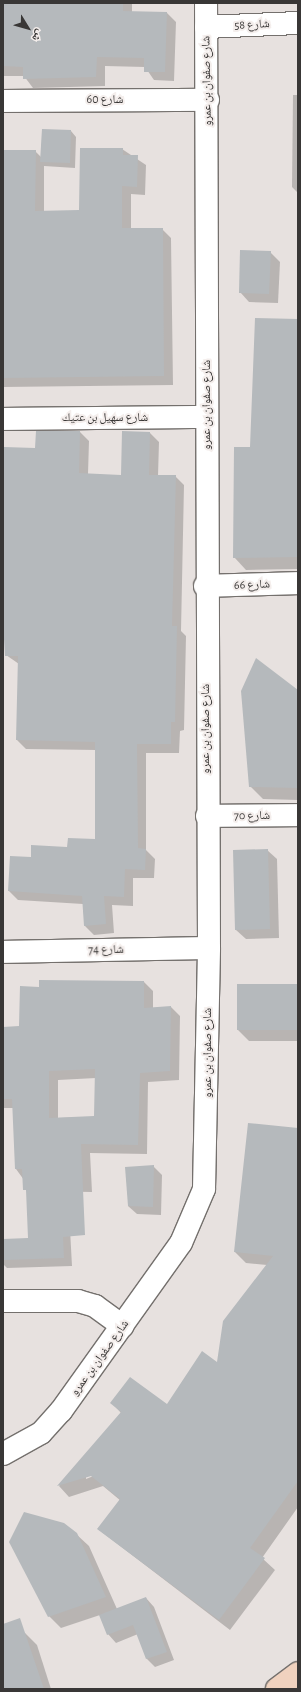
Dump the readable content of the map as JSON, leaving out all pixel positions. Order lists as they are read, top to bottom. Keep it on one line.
{"streets":{"street":["شارع 58","شارع صفوان بن عمرو","شارع 60","شارع سهيل بن عتيك","شارع 66","شارع 70","شارع 74"]},"crossings":[["شارع 58","شارع صفوان بن عمرو"],["شارع صفوان بن عمرو","شارع 60"],["شارع صفوان بن عمرو","شارع سهيل بن عتيك"],["شارع صفوان بن عمرو","شارع 66"],["شارع صفوان بن عمرو","شارع 70"],["شارع صفوان بن عمرو","شارع 74"]],"north":"bottom right"}
